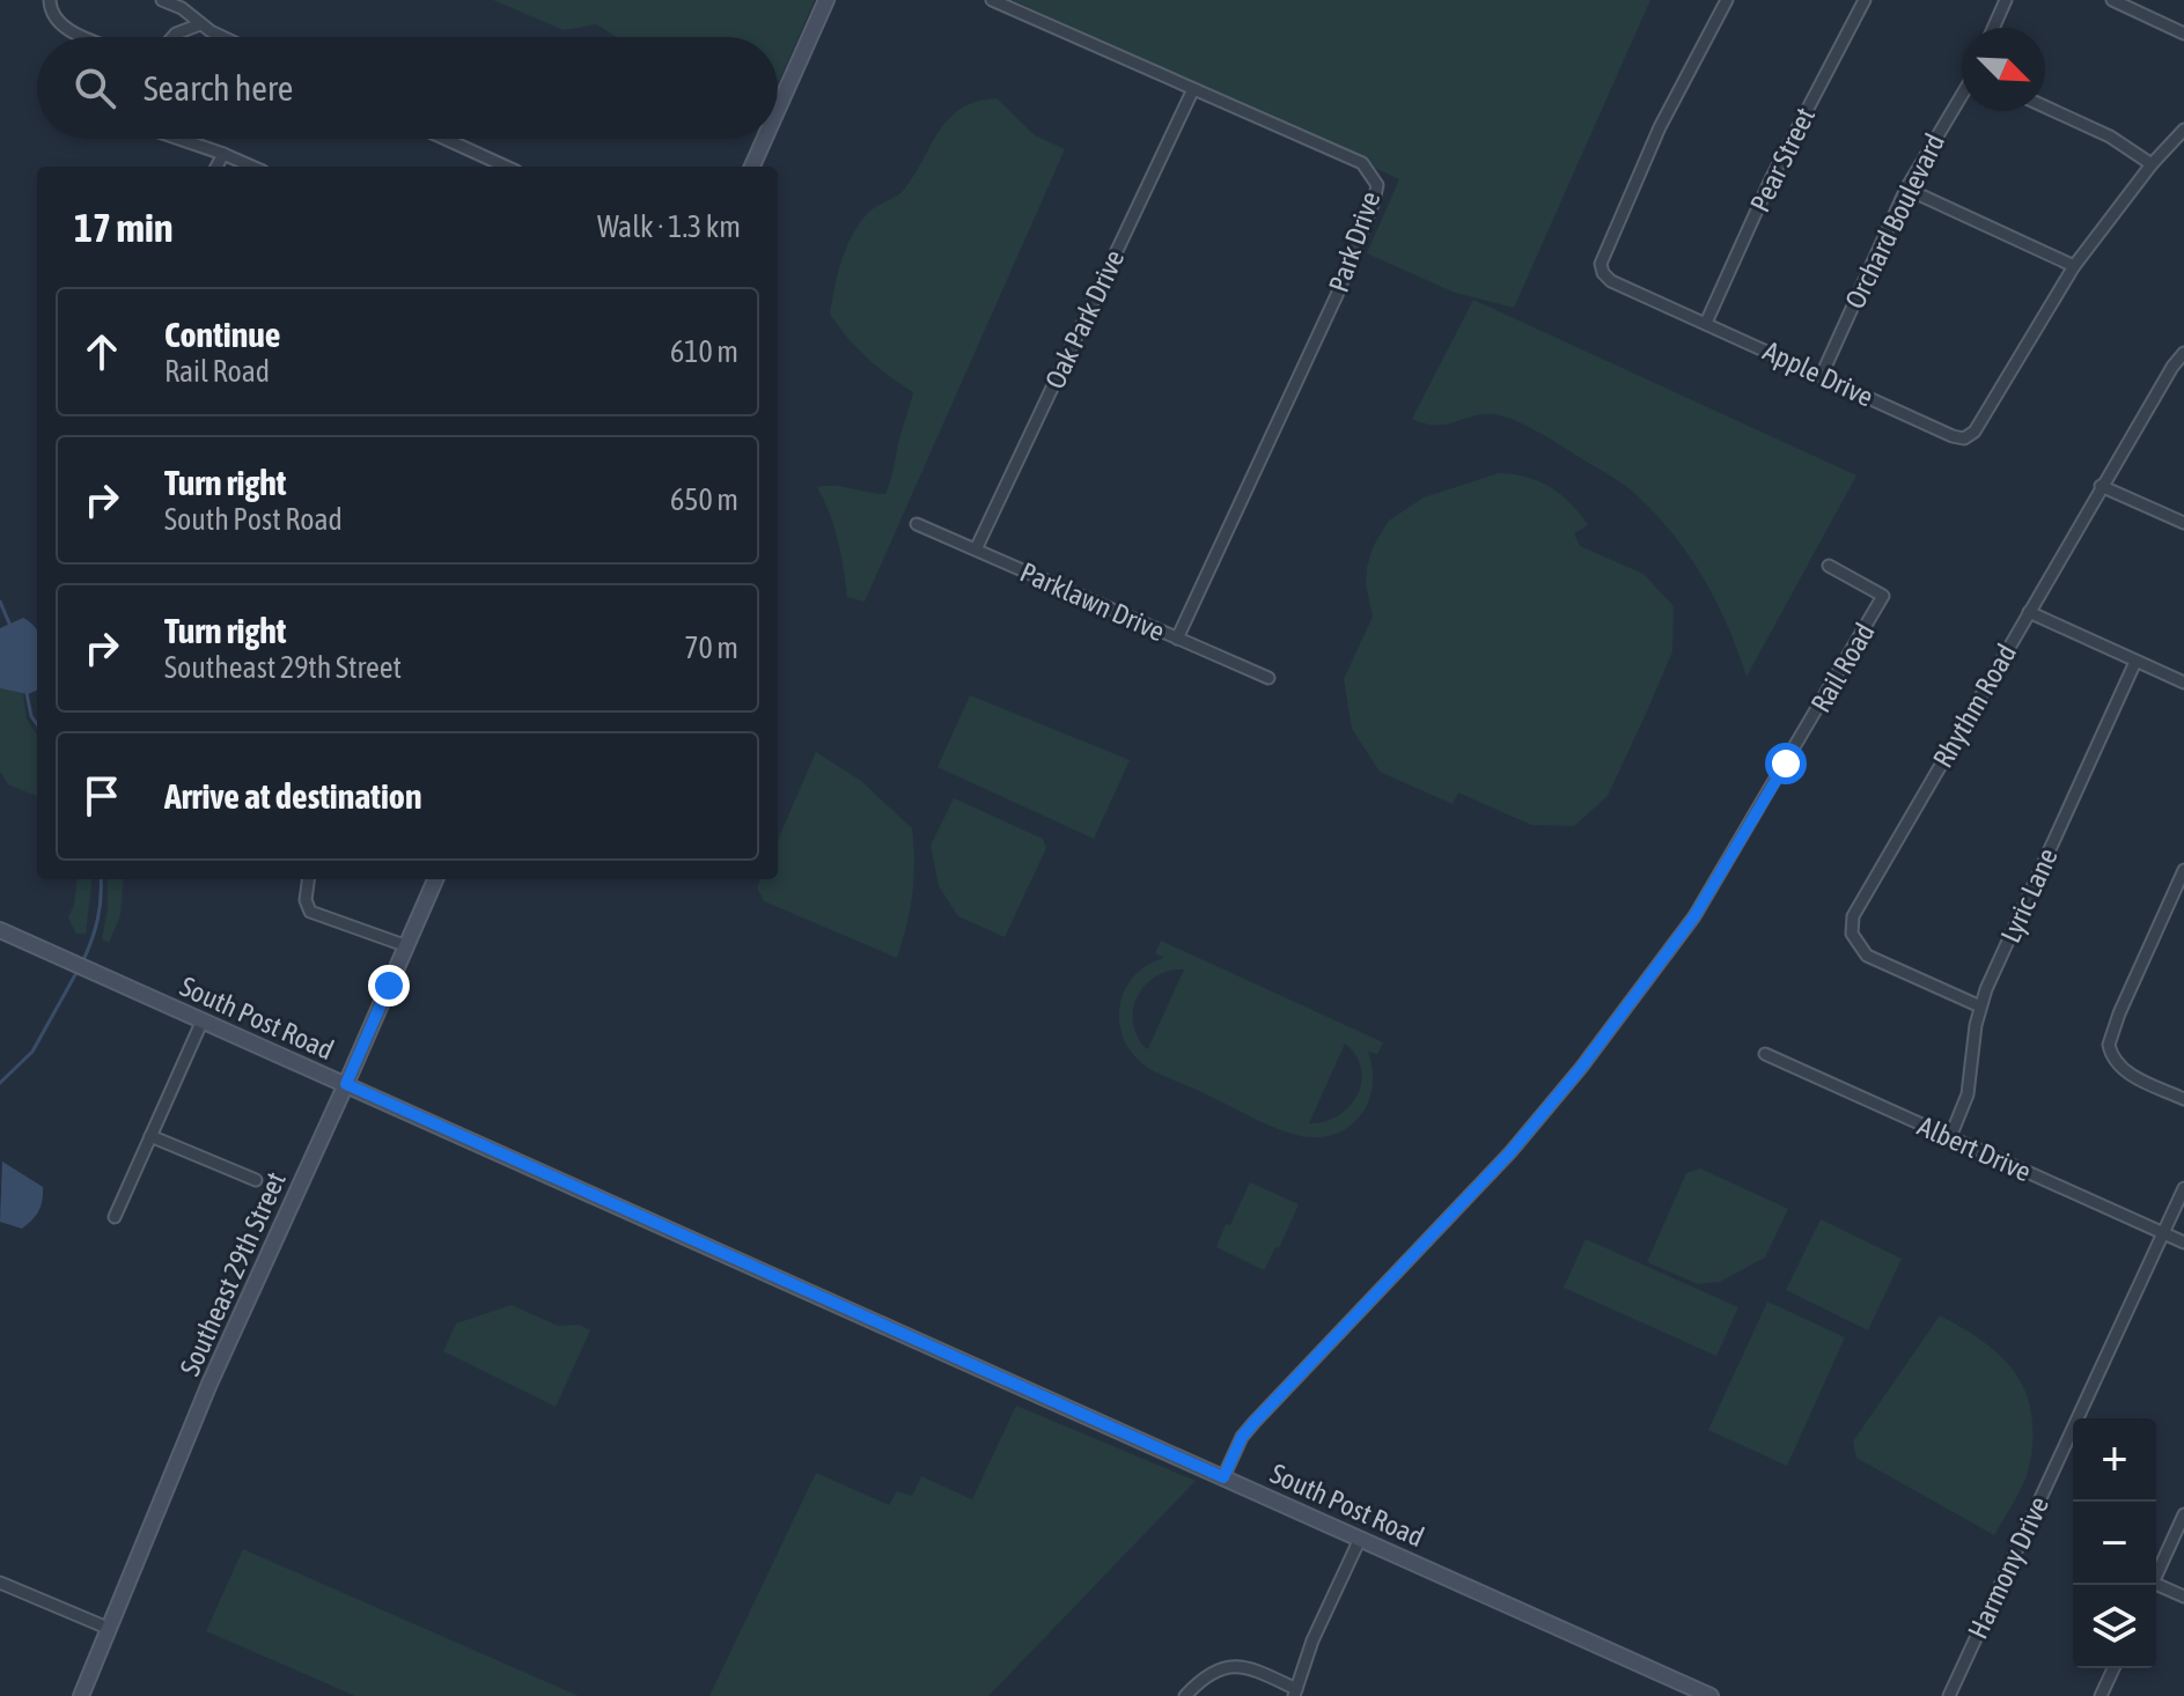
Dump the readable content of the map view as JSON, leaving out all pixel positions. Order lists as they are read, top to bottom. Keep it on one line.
{"streets":{"main road":["South Post Road","Southeast 29th Street"],"street":["Pear Street","Orchard Boulevard","Park Drive","Oak Park Drive","Apple Drive","Parklawn Drive","Rail Road","Rhythm Road","Lyric Lane","Albert Drive","Harmony Drive"]},"crossings":[["Pear Street","Apple Drive"],["Orchard Boulevard","Apple Drive"],["Park Drive","Oak Park Drive"],["Park Drive","Parklawn Drive"],["Oak Park Drive","Parklawn Drive"],["Rail Road","South Post Road"],["Rhythm Road","Lyric Lane"],["Lyric Lane","Albert Drive"],["South Post Road","Southeast 29th Street"],["Albert Drive","Harmony Drive"]],"north":"bottom right","page":{"search":"Search here","heading":["17 min","Walk · 1.3 km"],"list":[["Continue","Rail Road","610 m"],["Turn right","South Post Road","650 m"],["Turn right","Southeast 29th Street","70 m"],"Arrive at destination"],"map_buttons":["+","−"]}}
